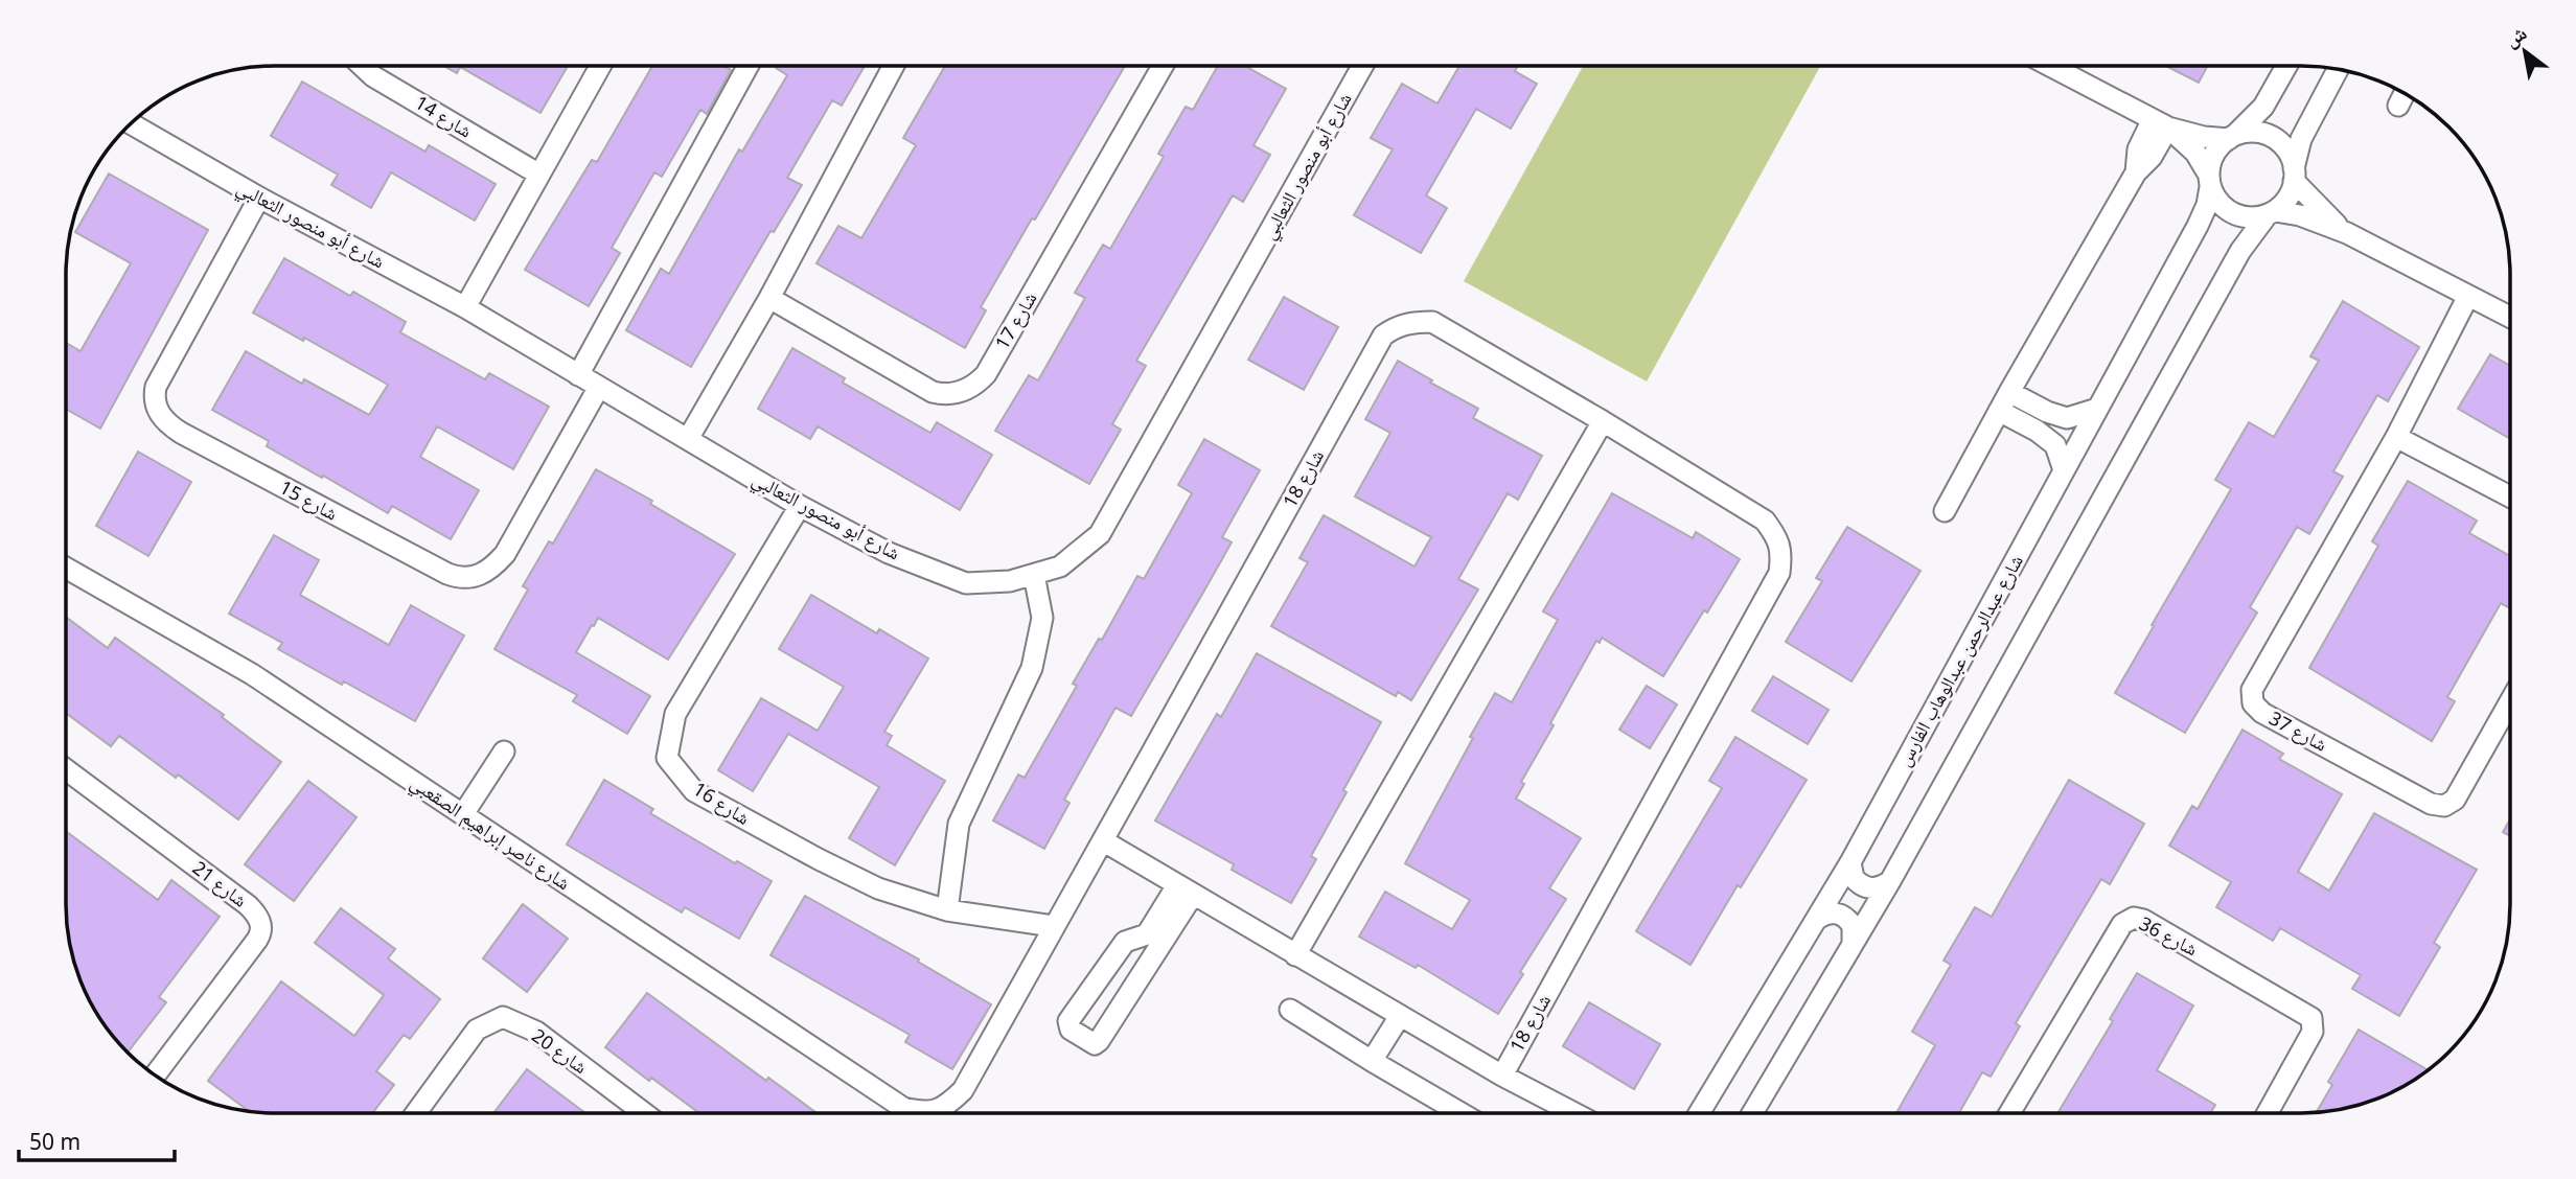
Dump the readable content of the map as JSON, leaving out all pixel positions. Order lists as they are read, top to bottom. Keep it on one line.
{"streets":{"street":["شارع 14","شارع أبو منصور الثعالبي","شارع 17","شارع 18","شارع 15","شارع عبدالرحمن عبدالوهاب الفارس","شارع 37","شارع 16","شارع ناصر إبراهيم الصقعبي","شارع 21","شارع 36","شارع 20"]},"crossings":[["شارع أبو منصور الثعالبي","شارع 15"],["شارع أبو منصور الثعالبي","شارع 16"],["شارع 18","شارع 16"],["شارع 18","شارع ناصر إبراهيم الصقعبي"]],"scale_bar":"50 m","north":"top left"}
